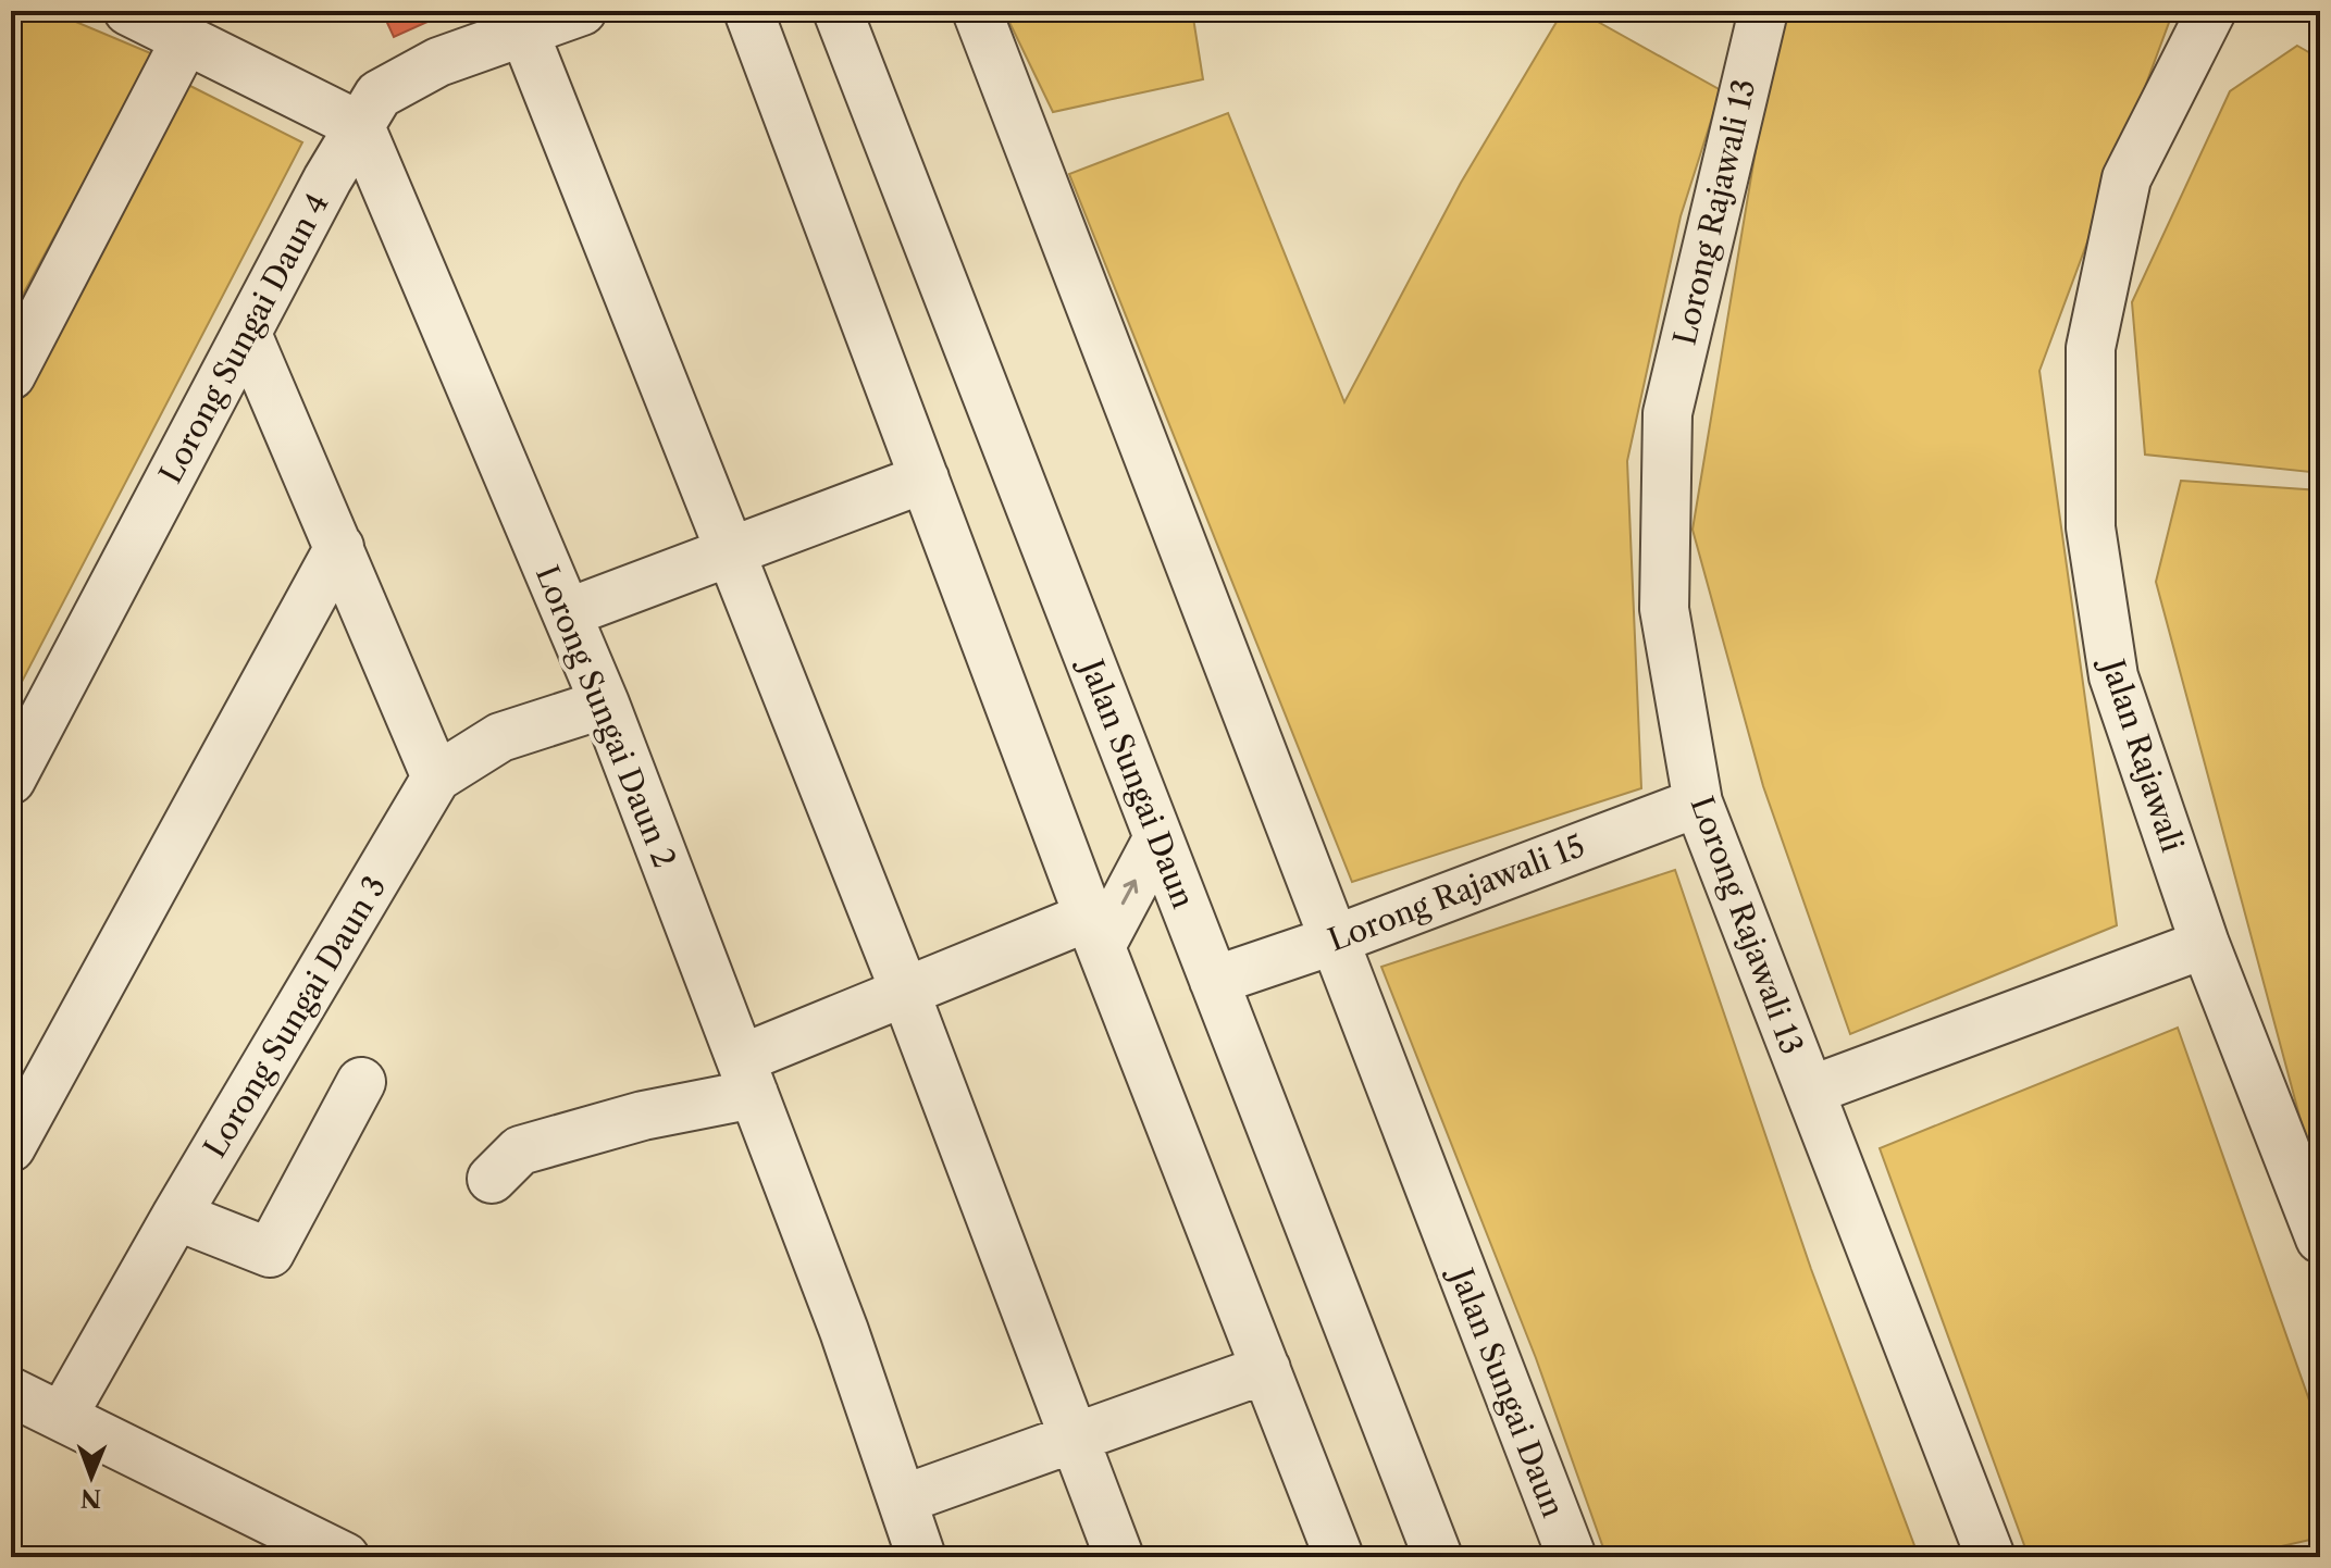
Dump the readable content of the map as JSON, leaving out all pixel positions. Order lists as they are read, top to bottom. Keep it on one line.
{"streets":{"street":["Lorong Rajawali 13","Lorong Sungai Daun 4","Lorong Sungai Daun 2","Jalan Rajawali","Jalan Sungai Daun","Lorong Rajawali 15","Lorong Sungai Daun 3"]},"crossings":[["Lorong Rajawali 13","Lorong Rajawali 15"],["Lorong Sungai Daun 4","Lorong Sungai Daun 2"],["Lorong Sungai Daun 2","Lorong Sungai Daun 3"],["Jalan Sungai Daun","Lorong Rajawali 15"]],"north":"bottom"}
